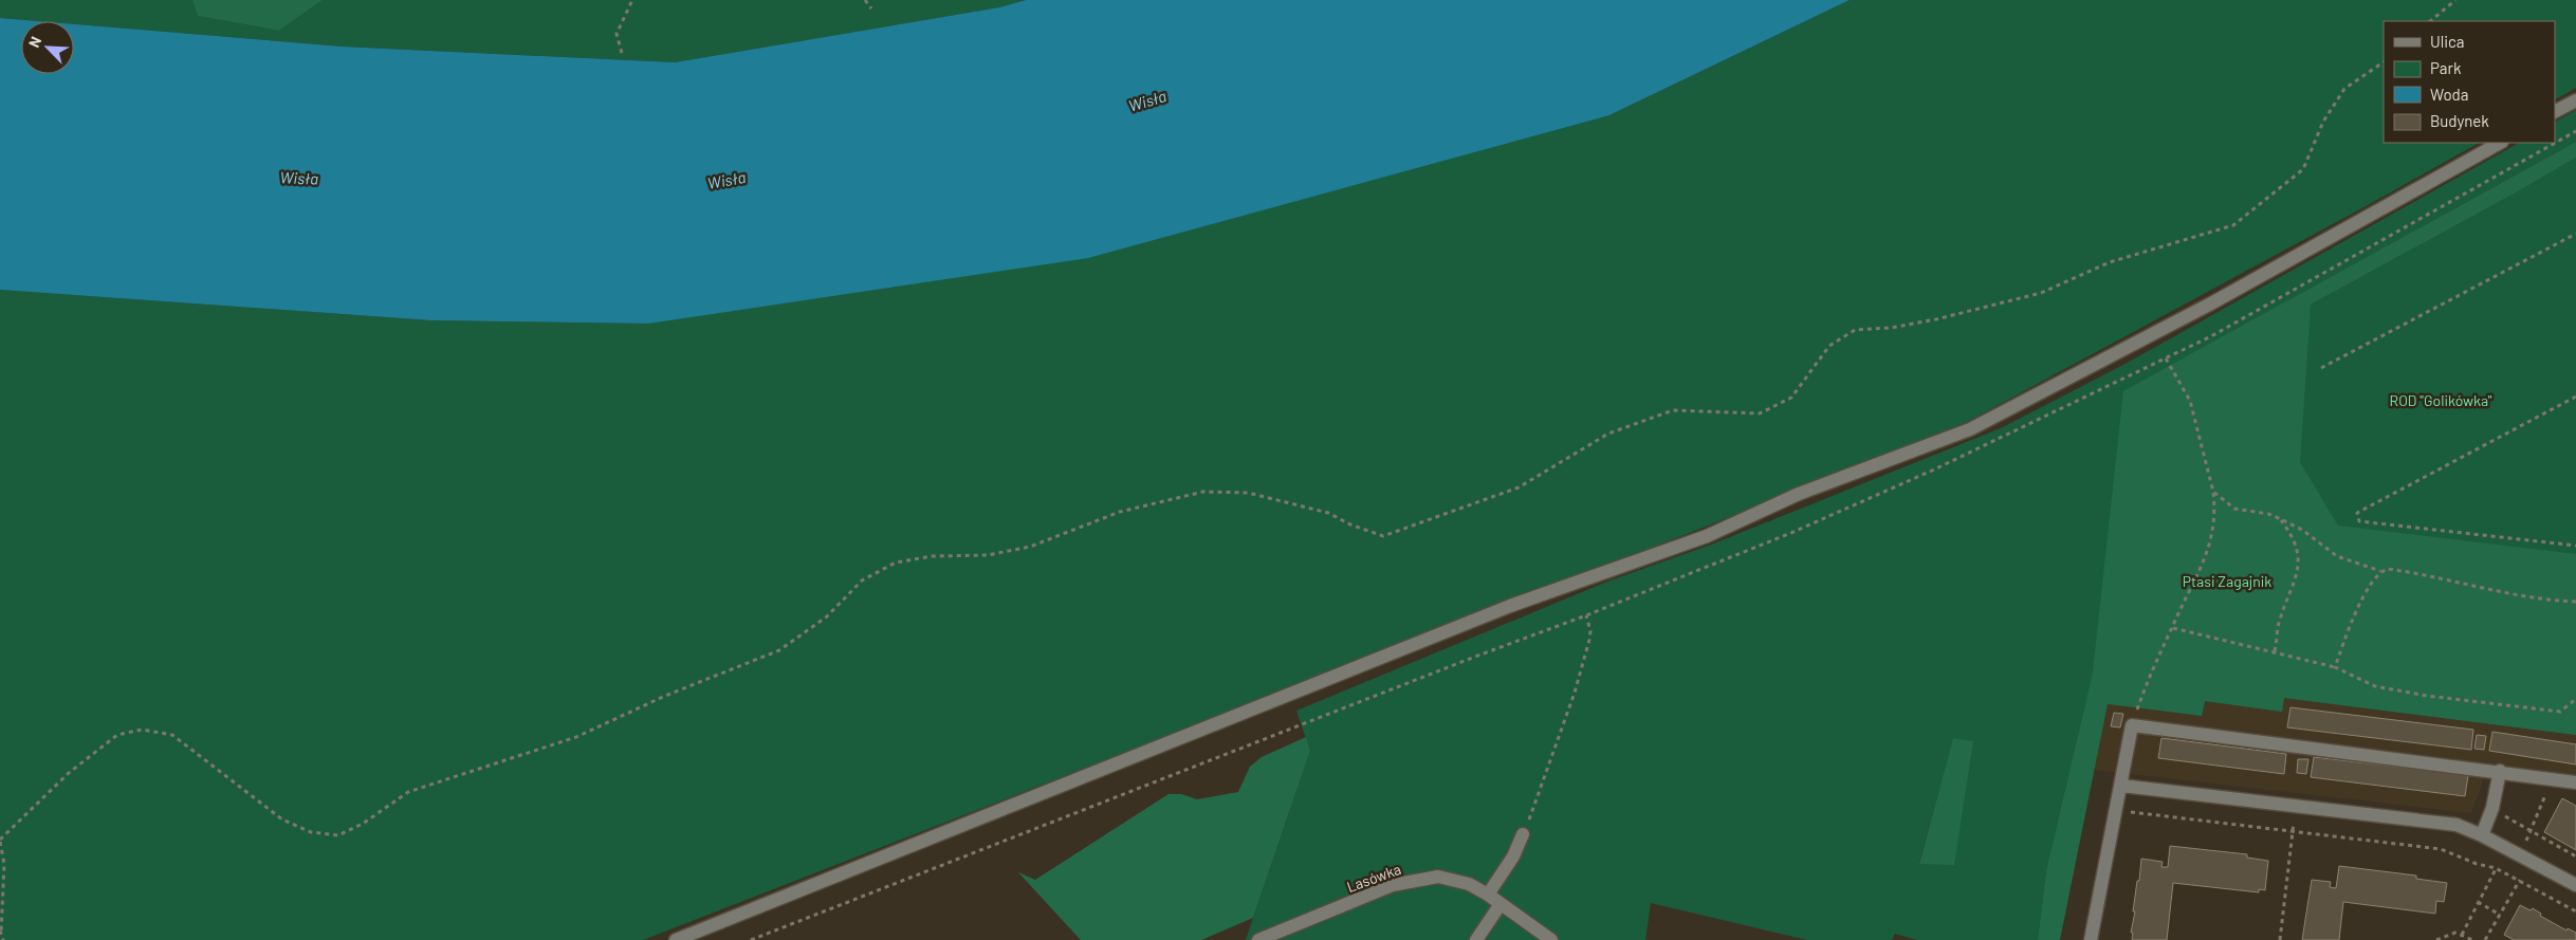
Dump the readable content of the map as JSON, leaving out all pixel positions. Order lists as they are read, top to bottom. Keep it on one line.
{"streets":{"street":["Lasówka"]},"water":["Wisła"],"parks":["ROD \"Golikówka\"","Ptasi Zagajnik"],"legend":["Ulica","Park","Woda","Budynek"],"north":"top left"}
